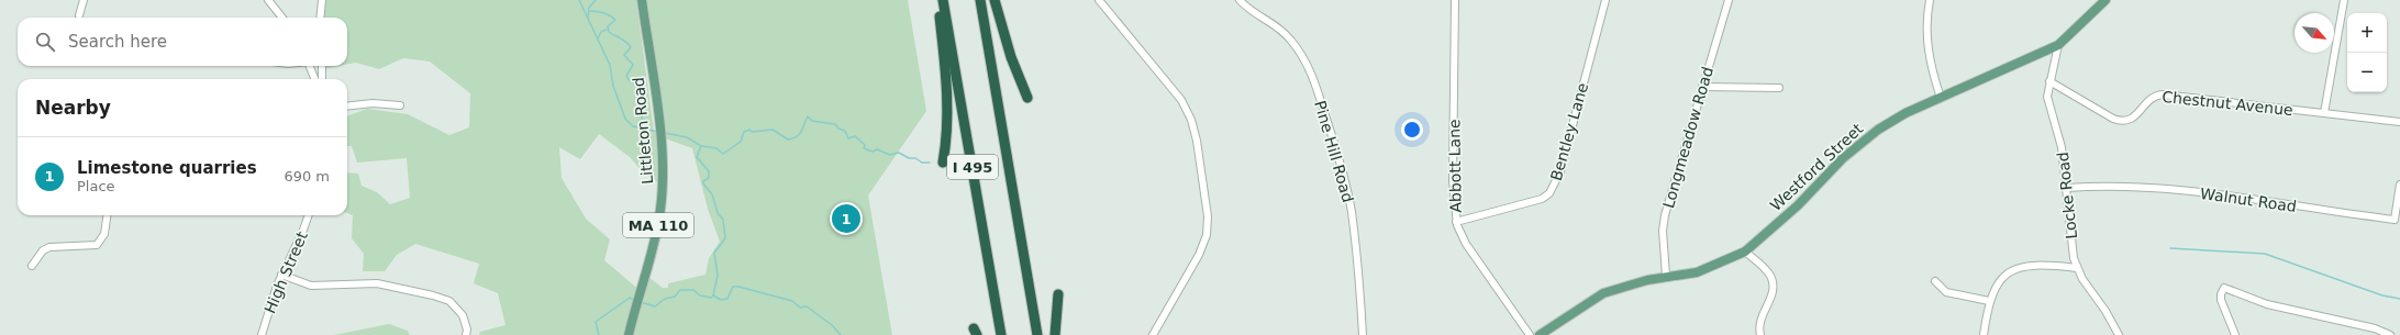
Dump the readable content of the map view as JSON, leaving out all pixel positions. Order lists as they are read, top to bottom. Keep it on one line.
{"streets":{"highway":["I 495"],"main road":["Littleton Road","Westford Street","MA 110"],"street":["Chestnut Avenue","Bentley Lane","Longmeadow Road","Pine Hill Road","Abbott Lane","Locke Road","Walnut Road","High Street"]},"crossings":[["Chestnut Avenue","Locke Road"],["Bentley Lane","Abbott Lane"],["Longmeadow Road","Westford Street"],["Westford Street","Locke Road"],["Locke Road","Walnut Road"]],"north":"bottom right","page":{"map_buttons":["+","−"],"search":"Search here","heading":"Nearby","list":[{"mark":"1","name":"Limestone quarries","note":"Place","value":"690 m"}],"pins":"1"}}
